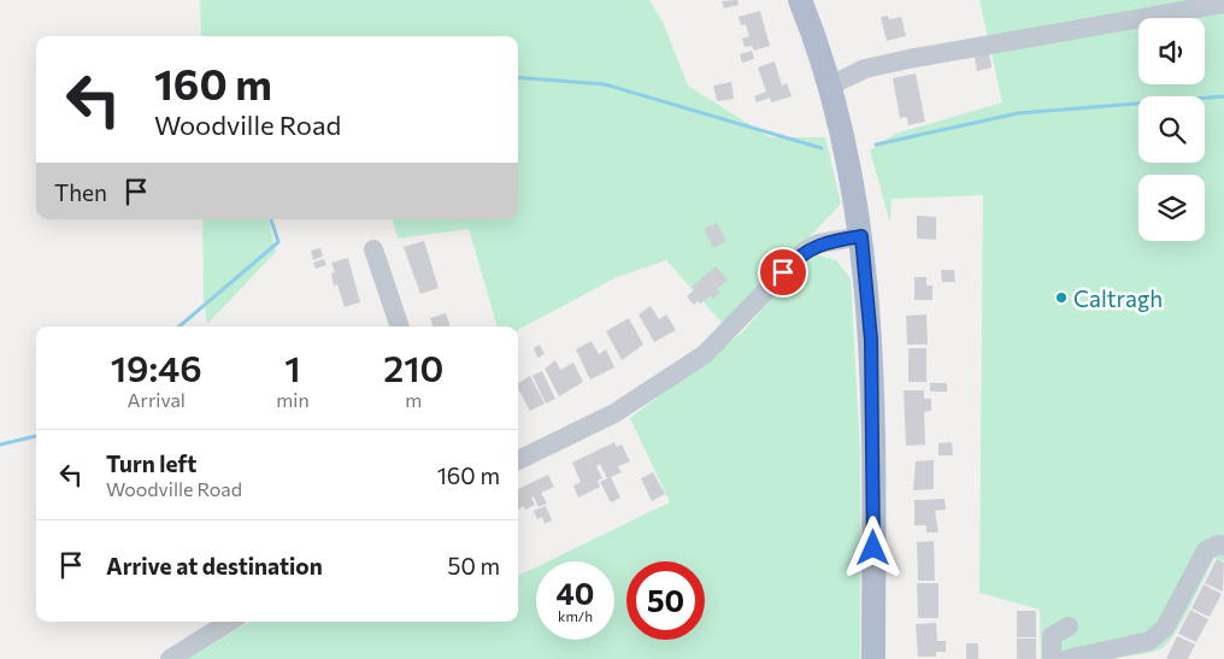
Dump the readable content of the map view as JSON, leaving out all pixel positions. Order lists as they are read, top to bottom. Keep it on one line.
{"places":["Caltragh"],"page":{"turn":["160 m","Woodville Road"],"then":"Then","eta":["19:46","Arrival","1","min","210","m"],"list":[{"name":"Turn left","note":"Woodville Road","value":"160 m"},{"name":"Arrive at destination","value":"50 m"}],"speed":"40 km/h","limit":"50"}}
